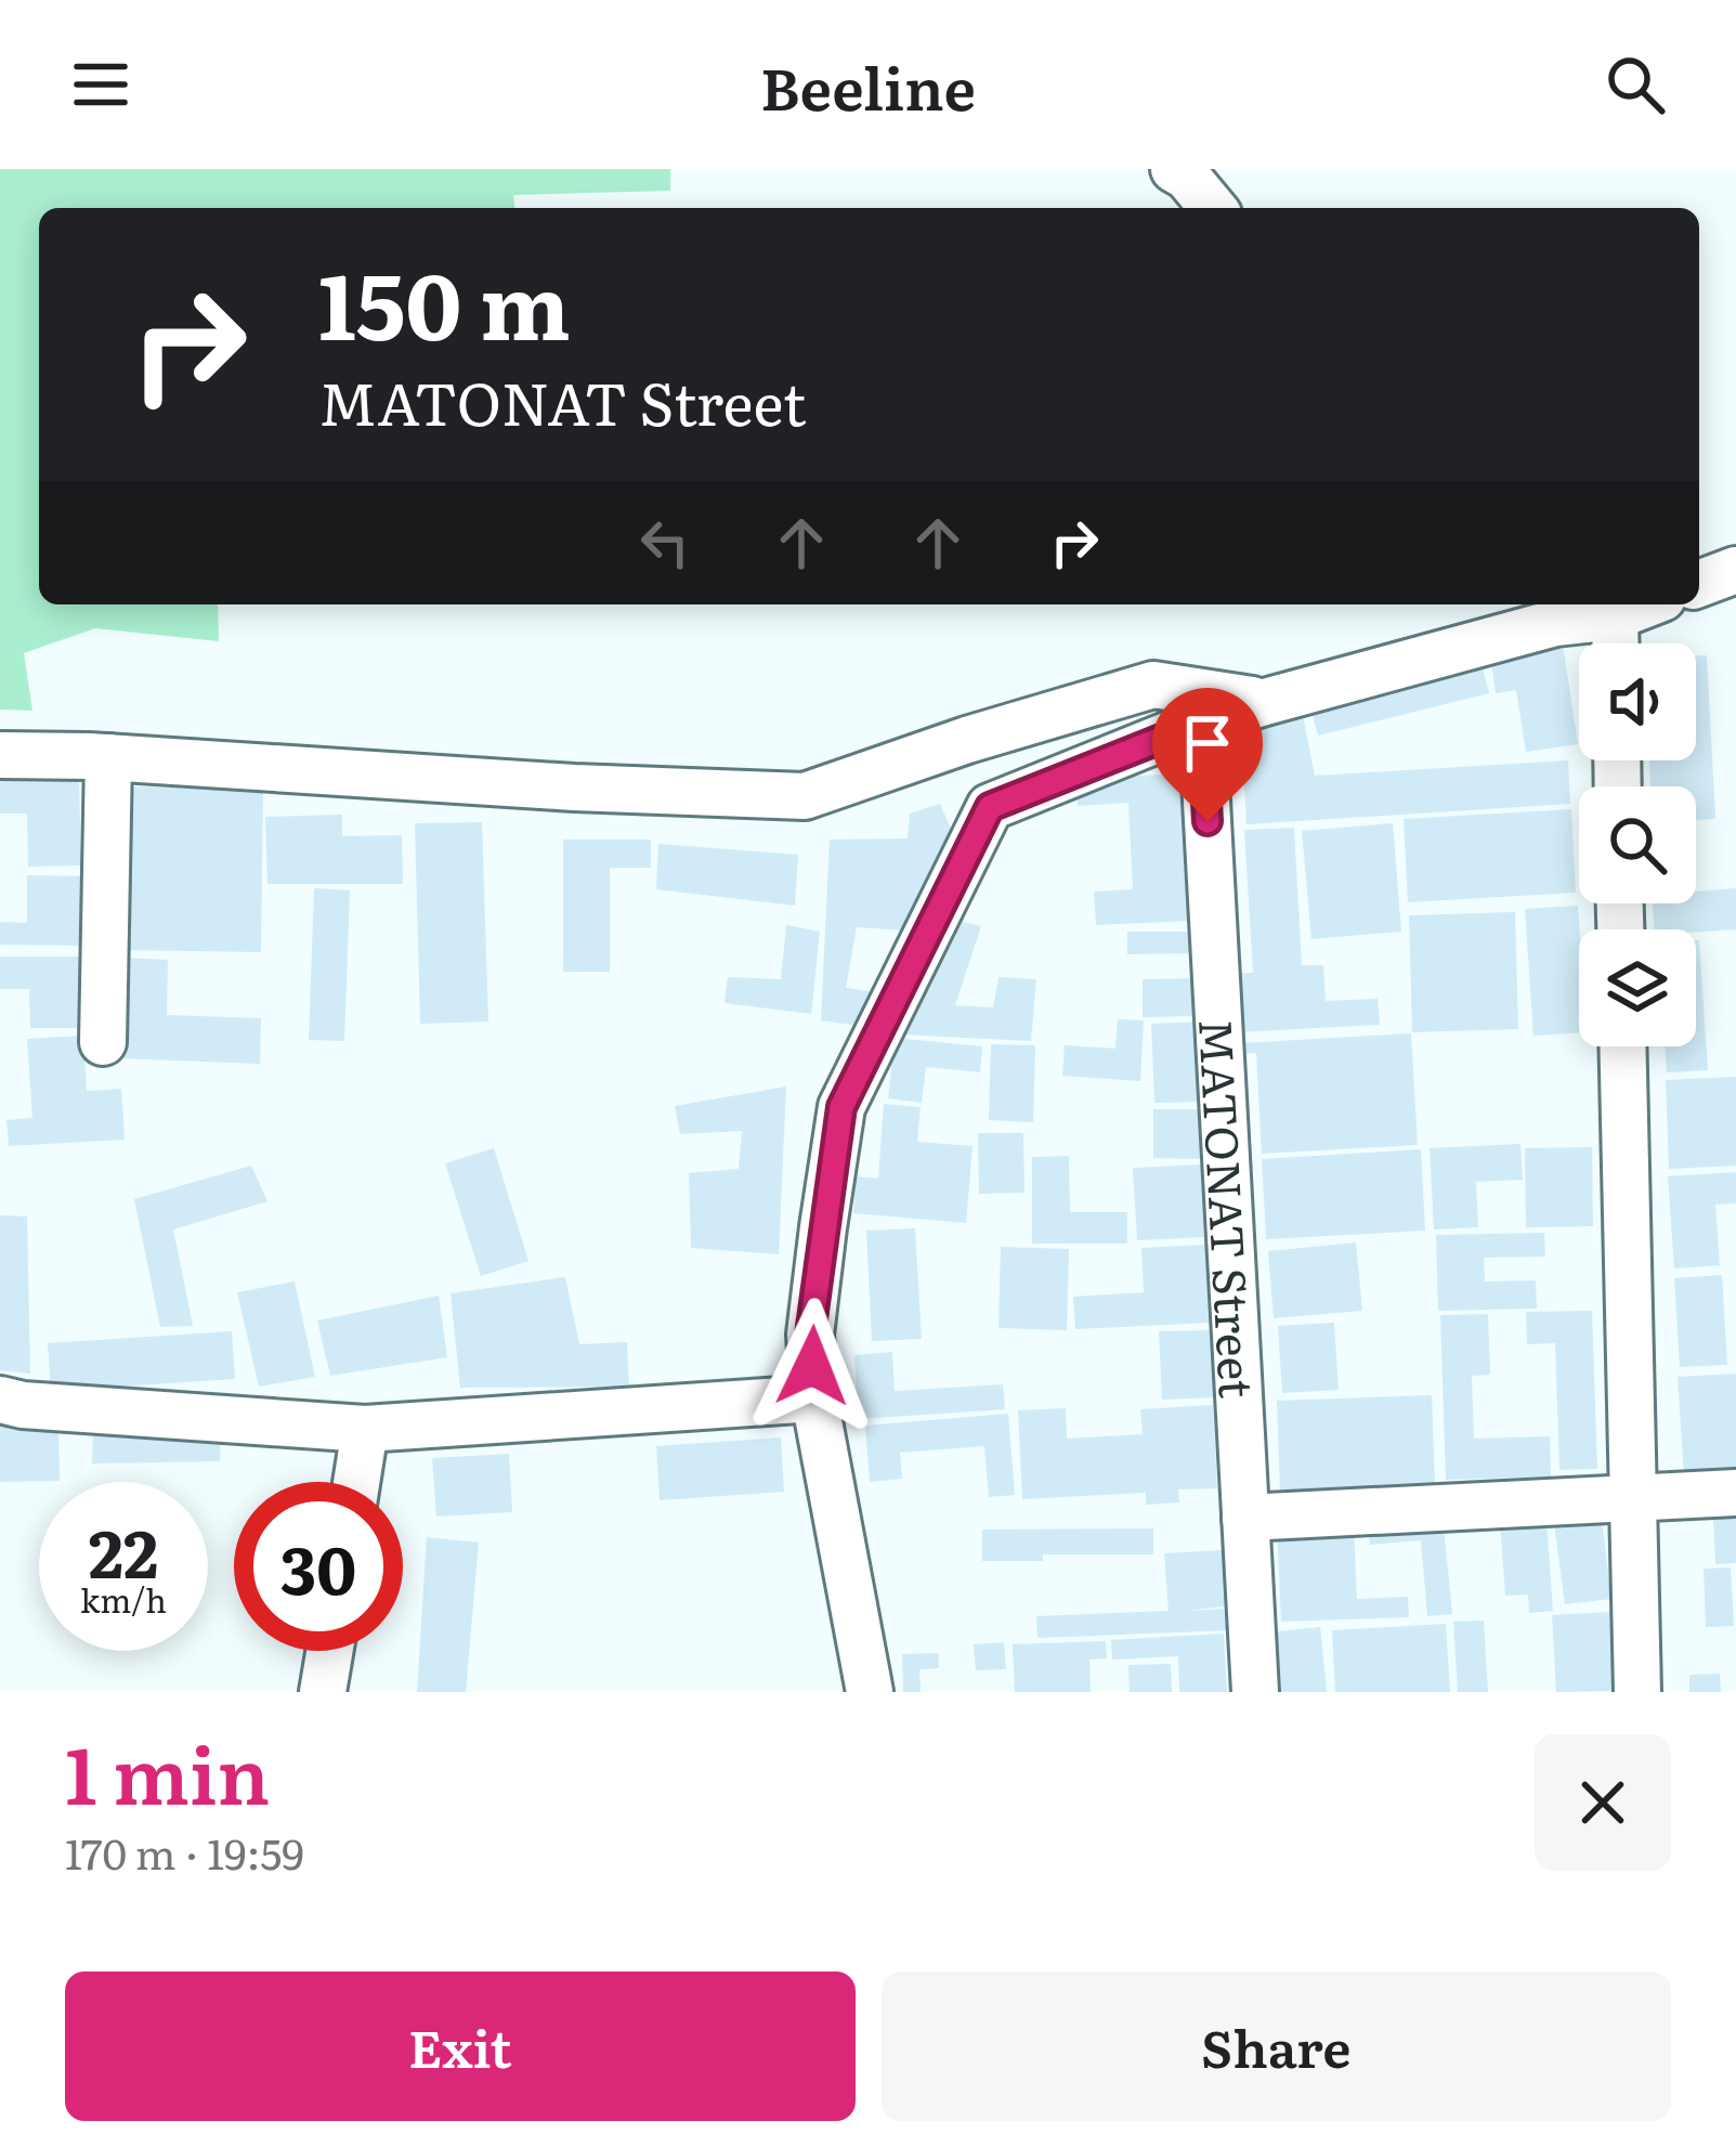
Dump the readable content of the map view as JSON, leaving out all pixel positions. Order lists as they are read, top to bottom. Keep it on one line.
{"streets":{"street":["MATONAT Street"]},"page":{"header":"Beeline","turn":["150 m","MATONAT Street"],"speed":"22 km/h","limit":"30","heading":["1 min","170 m · 19:59"],"buttons":["Exit","Share"]}}
